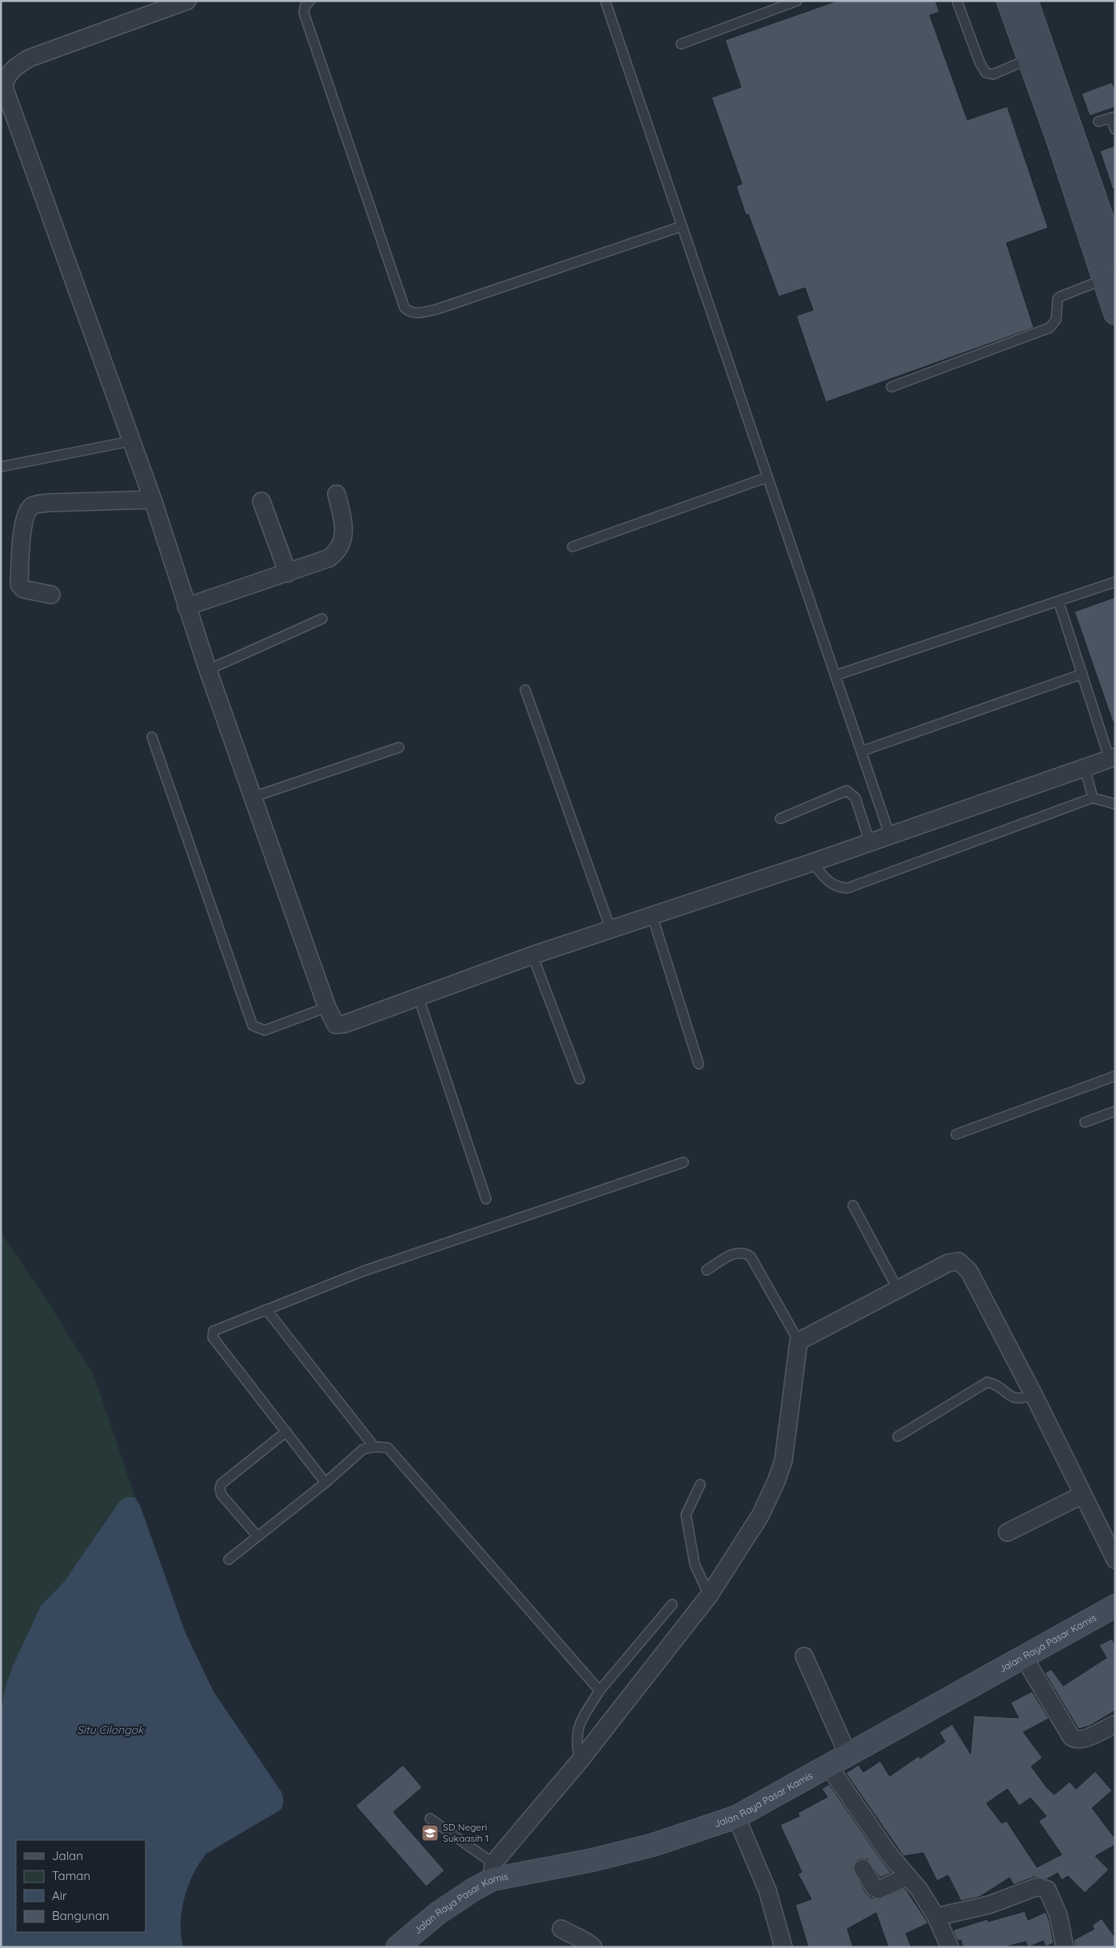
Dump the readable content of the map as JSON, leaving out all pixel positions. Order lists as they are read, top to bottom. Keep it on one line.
{"streets":{"main road":["Jalan Raya Pasar Kamis"]},"water":["Situ Cilongok"],"places":{"school or university":["SD Negeri Sukaasih 1"]},"legend":["Jalan","Taman","Air","Bangunan"]}
